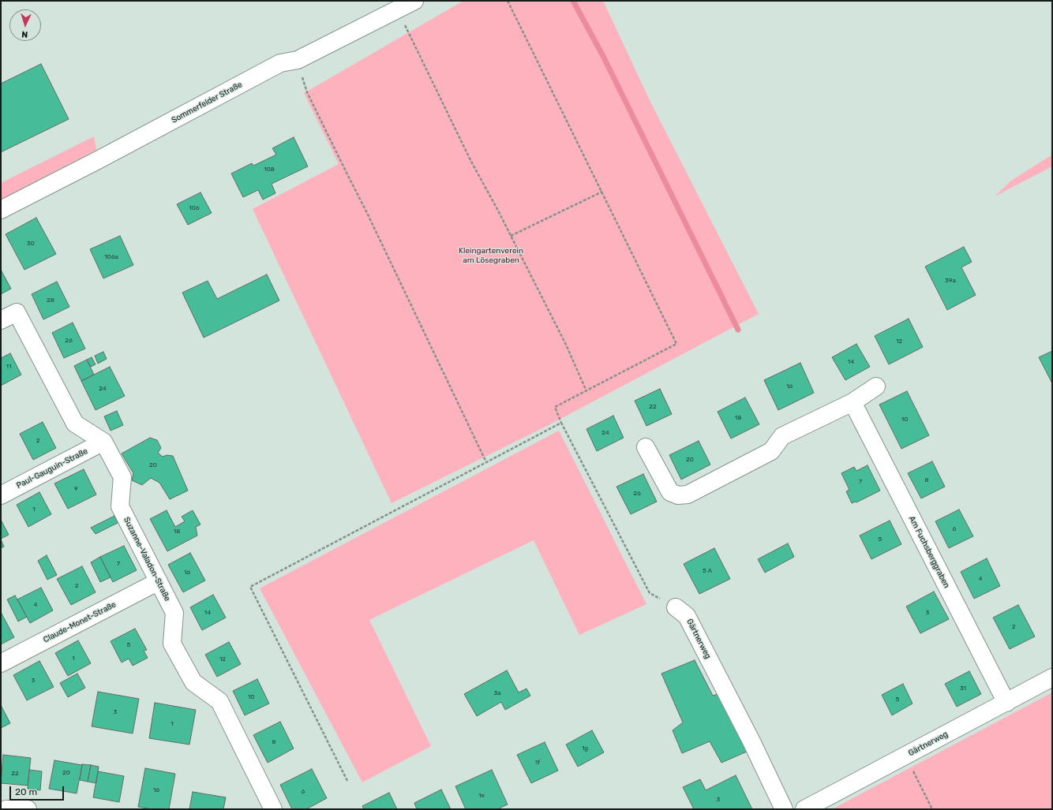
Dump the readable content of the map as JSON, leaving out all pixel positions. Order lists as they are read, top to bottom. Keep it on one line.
{"streets":{"street":["Sommerfelder Straße","Paul-Gauguin-Straße","Am Fuchsberggraben","Suzanne-Valadon-Straße","Claude-Monet-Straße","Gärtnerweg"]},"crossings":[["Paul-Gauguin-Straße","Suzanne-Valadon-Straße"],["Am Fuchsberggraben","Gärtnerweg"],["Suzanne-Valadon-Straße","Claude-Monet-Straße"]],"parks":["Kleingartenverein am Lösegraben"],"house_numbers":["108","106","30","106a","39a","28","26","12","14","11","16","24","22","18","10","24","2","20","20","8","7","9","26","1","6","18","5","7","5 A","16","4","2","4","14","3","2","5","1","12","3","31","3a","10","5","3","1","8","1g","1f","20","22","16","6","1e","3"],"scale_bar":"20 m","north":"bottom"}
